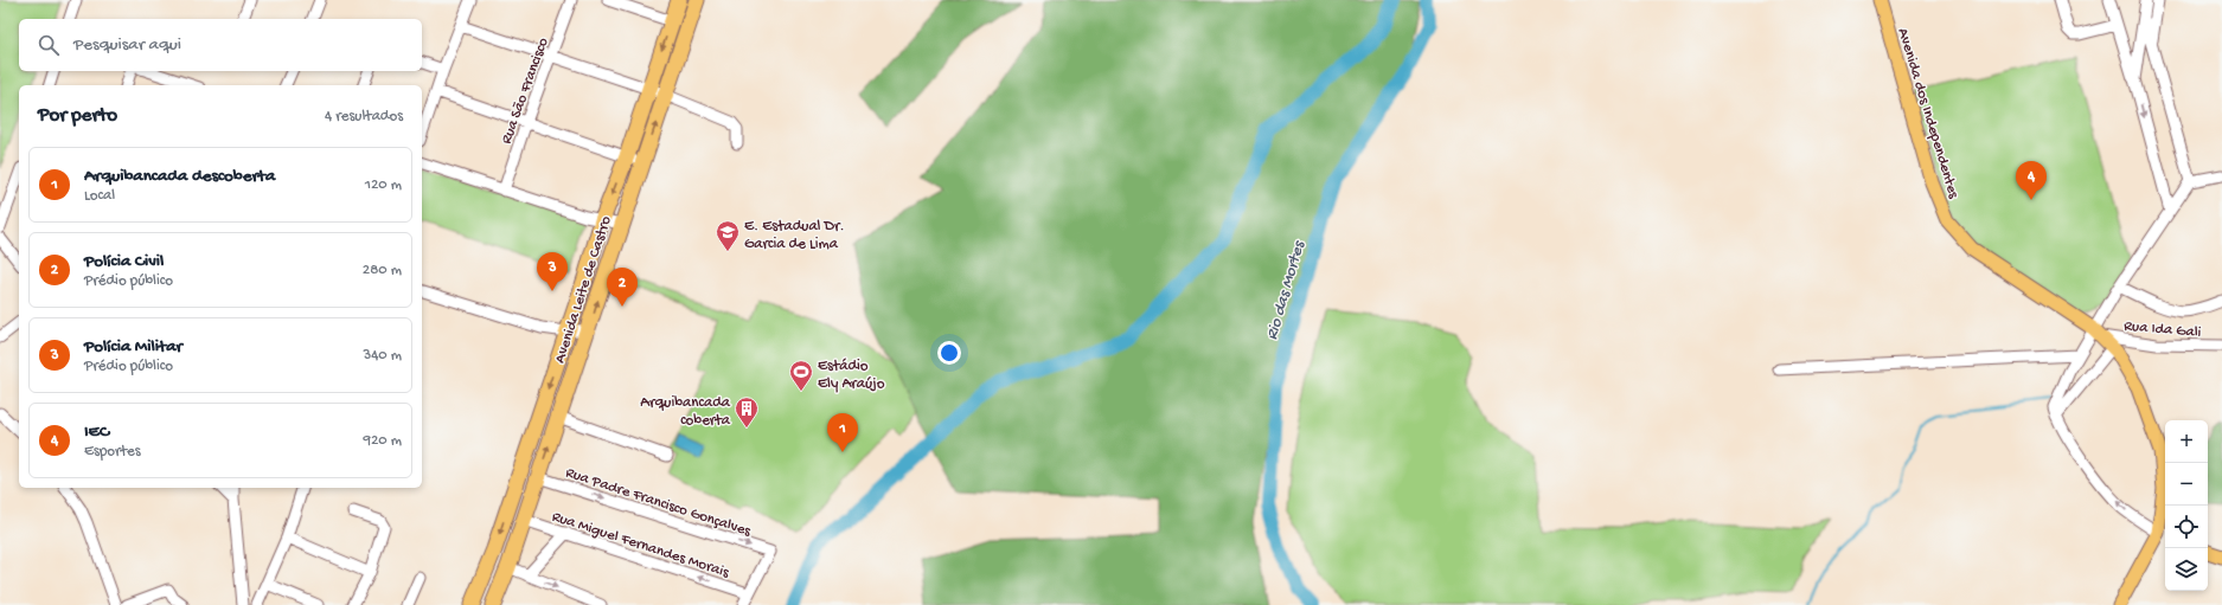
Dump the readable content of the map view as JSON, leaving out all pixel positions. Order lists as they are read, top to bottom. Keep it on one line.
{"streets":{"highway":["Avenida Leite de Castro"],"main road":["Avenida dos Independentes"],"street":["Rua São Francisco","Rua Ida Gali","Rua Padre Francisco Gonçalves","Rua Miguel Fernandes Morais"]},"crossings":[["Avenida dos Independentes","Rua Ida Gali"],["Avenida Leite de Castro","Rua Padre Francisco Gonçalves"],["Avenida Leite de Castro","Rua Miguel Fernandes Morais"],["Rua Padre Francisco Gonçalves","Rua Miguel Fernandes Morais"]],"one_way":["Rua Miguel Fernandes Morais"],"water":["Rio das Mortes"],"places":{"school or university":["E. Estadual Dr. Garcia de Lima"],"sports":["Estádio Ely Araújo"],"building":["Arquibancada coberta"]},"page":{"search":"Pesquisar aqui","heading":["Por perto","4 resultados"],"list":[{"mark":"1","name":"Arquibancada descoberta","note":"Local","value":"120 m"},{"mark":"2","name":"Polícia Civil","note":"Prédio público","value":"280 m"},{"mark":"3","name":"Polícia Militar","note":"Prédio público","value":"340 m"},{"mark":"4","name":"IEC","note":"Esportes","value":"920 m"}],"pins":["4","3","2","1"],"map_buttons":["+","−"]}}
